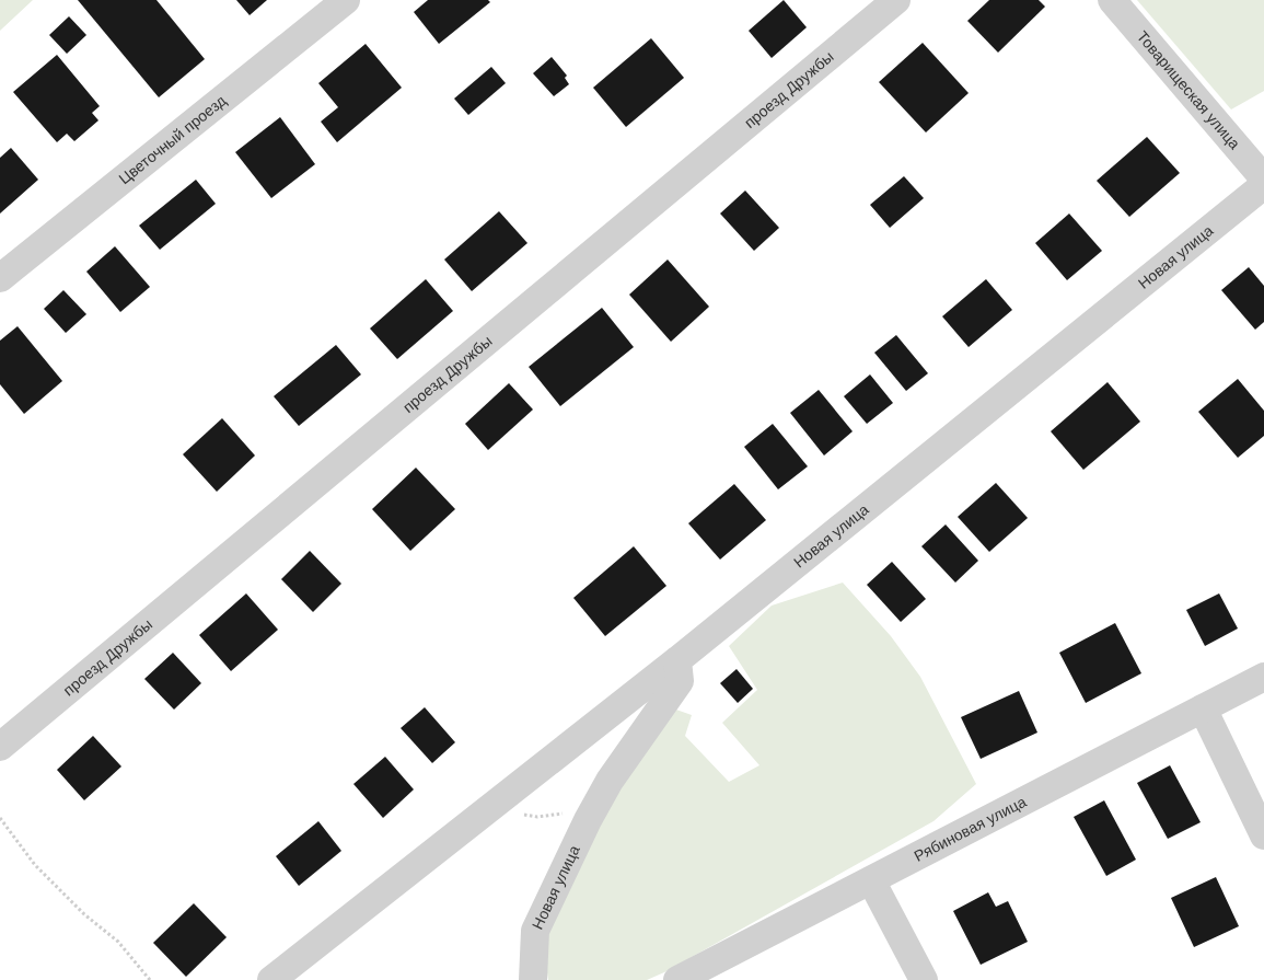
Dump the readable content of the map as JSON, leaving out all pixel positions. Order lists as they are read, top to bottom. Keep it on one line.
{"streets":{"street":["Товарищеская улица","проезд Дружбы","Цветочный проезд","Новая улица","Рябиновая улица"]}}
